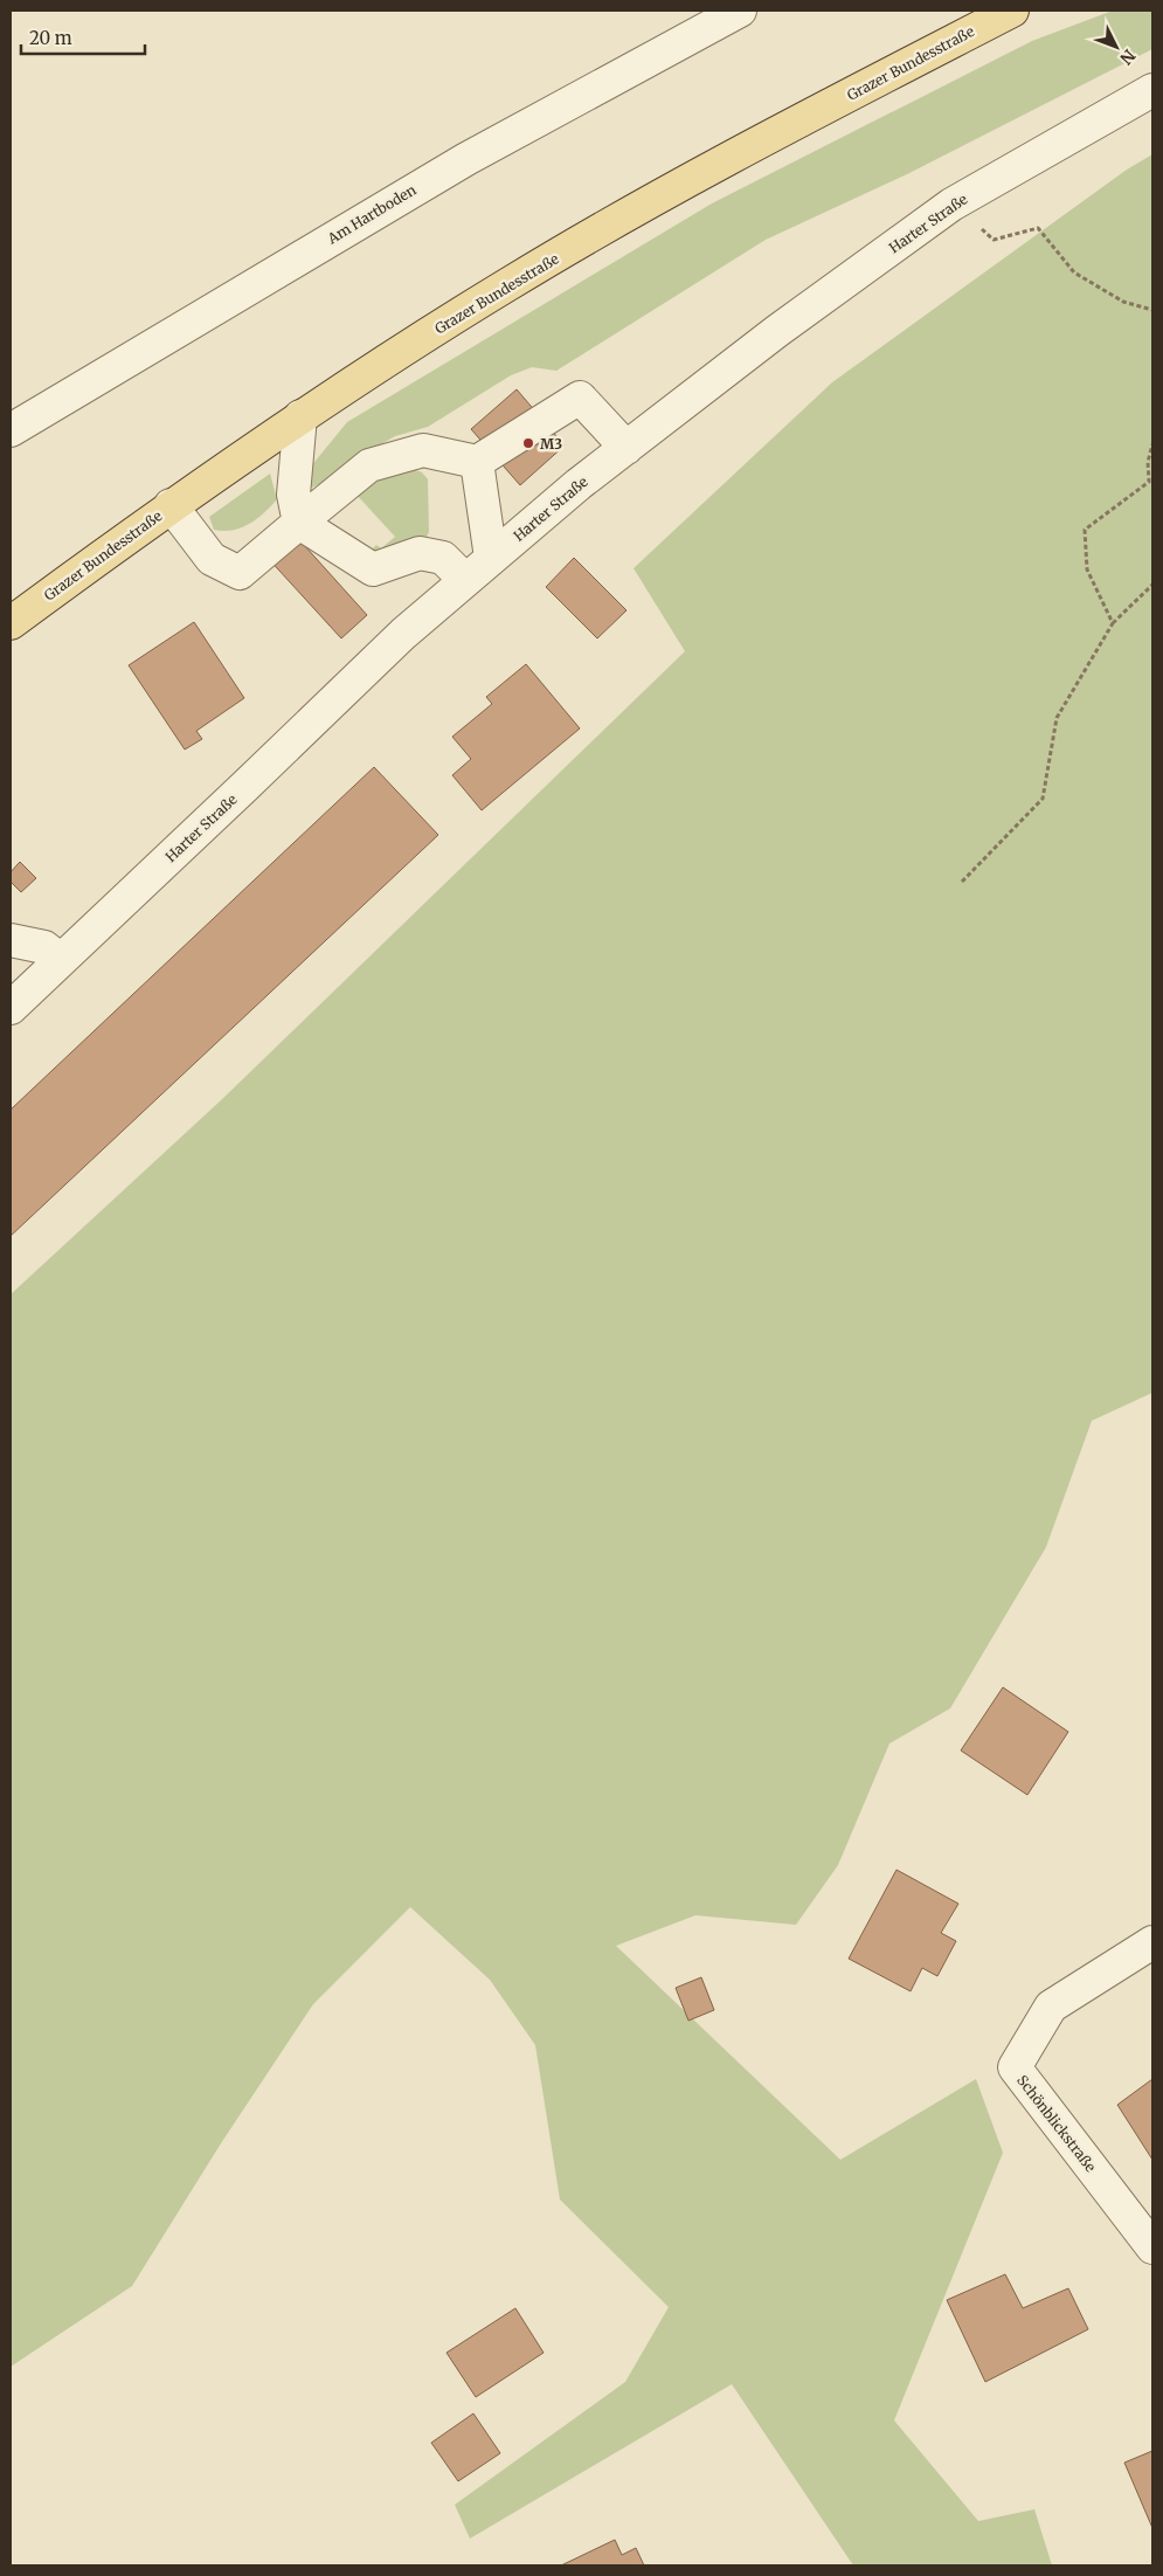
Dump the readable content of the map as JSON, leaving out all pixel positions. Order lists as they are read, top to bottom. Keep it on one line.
{"streets":{"main road":["Grazer Bundesstraße"],"street":["Am Hartboden","Harter Straße","Schönblickstraße"]},"places":["M3"],"scale_bar":"20 m","north":"bottom right"}
